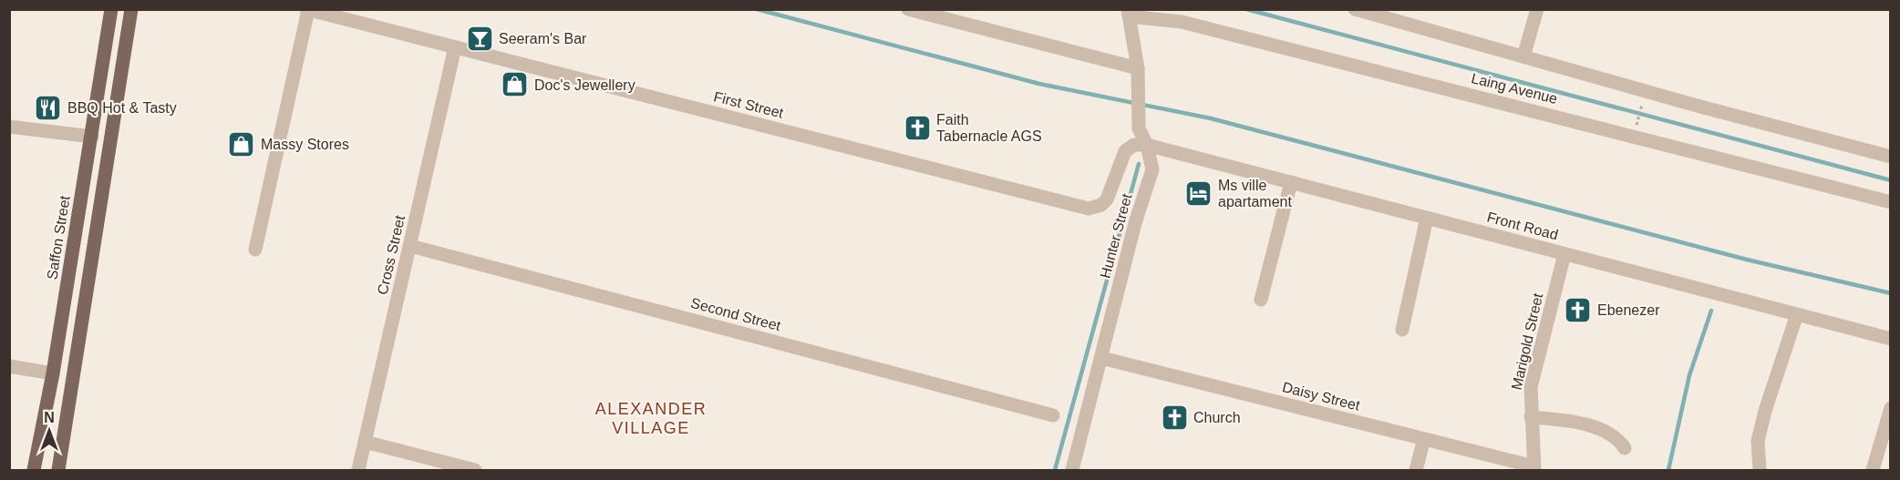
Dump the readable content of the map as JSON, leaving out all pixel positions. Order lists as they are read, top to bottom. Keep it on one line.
{"streets":{"main road":["Saffon Street"],"street":["Laing Avenue","First Street","Front Road","Hunter Street","Cross Street","Second Street","Marigold Street","Daisy Street"]},"crossings":[["Laing Avenue","Hunter Street"],["First Street","Front Road"],["First Street","Hunter Street"],["First Street","Cross Street"],["Front Road","Hunter Street"],["Front Road","Marigold Street"],["Hunter Street","Daisy Street"],["Cross Street","Second Street"],["Marigold Street","Daisy Street"]],"districts":["ALEXANDER VILLAGE"],"places":{"bar":["Seeram's Bar"],"shop":["Doc's Jewellery","Massy Stores"],"restaurant":["BBQ Hot & Tasty"],"church":["Faith Tabernacle AGS","Ebenezer","Church"],"hotel":["Ms ville apartament"]},"north":"top"}
